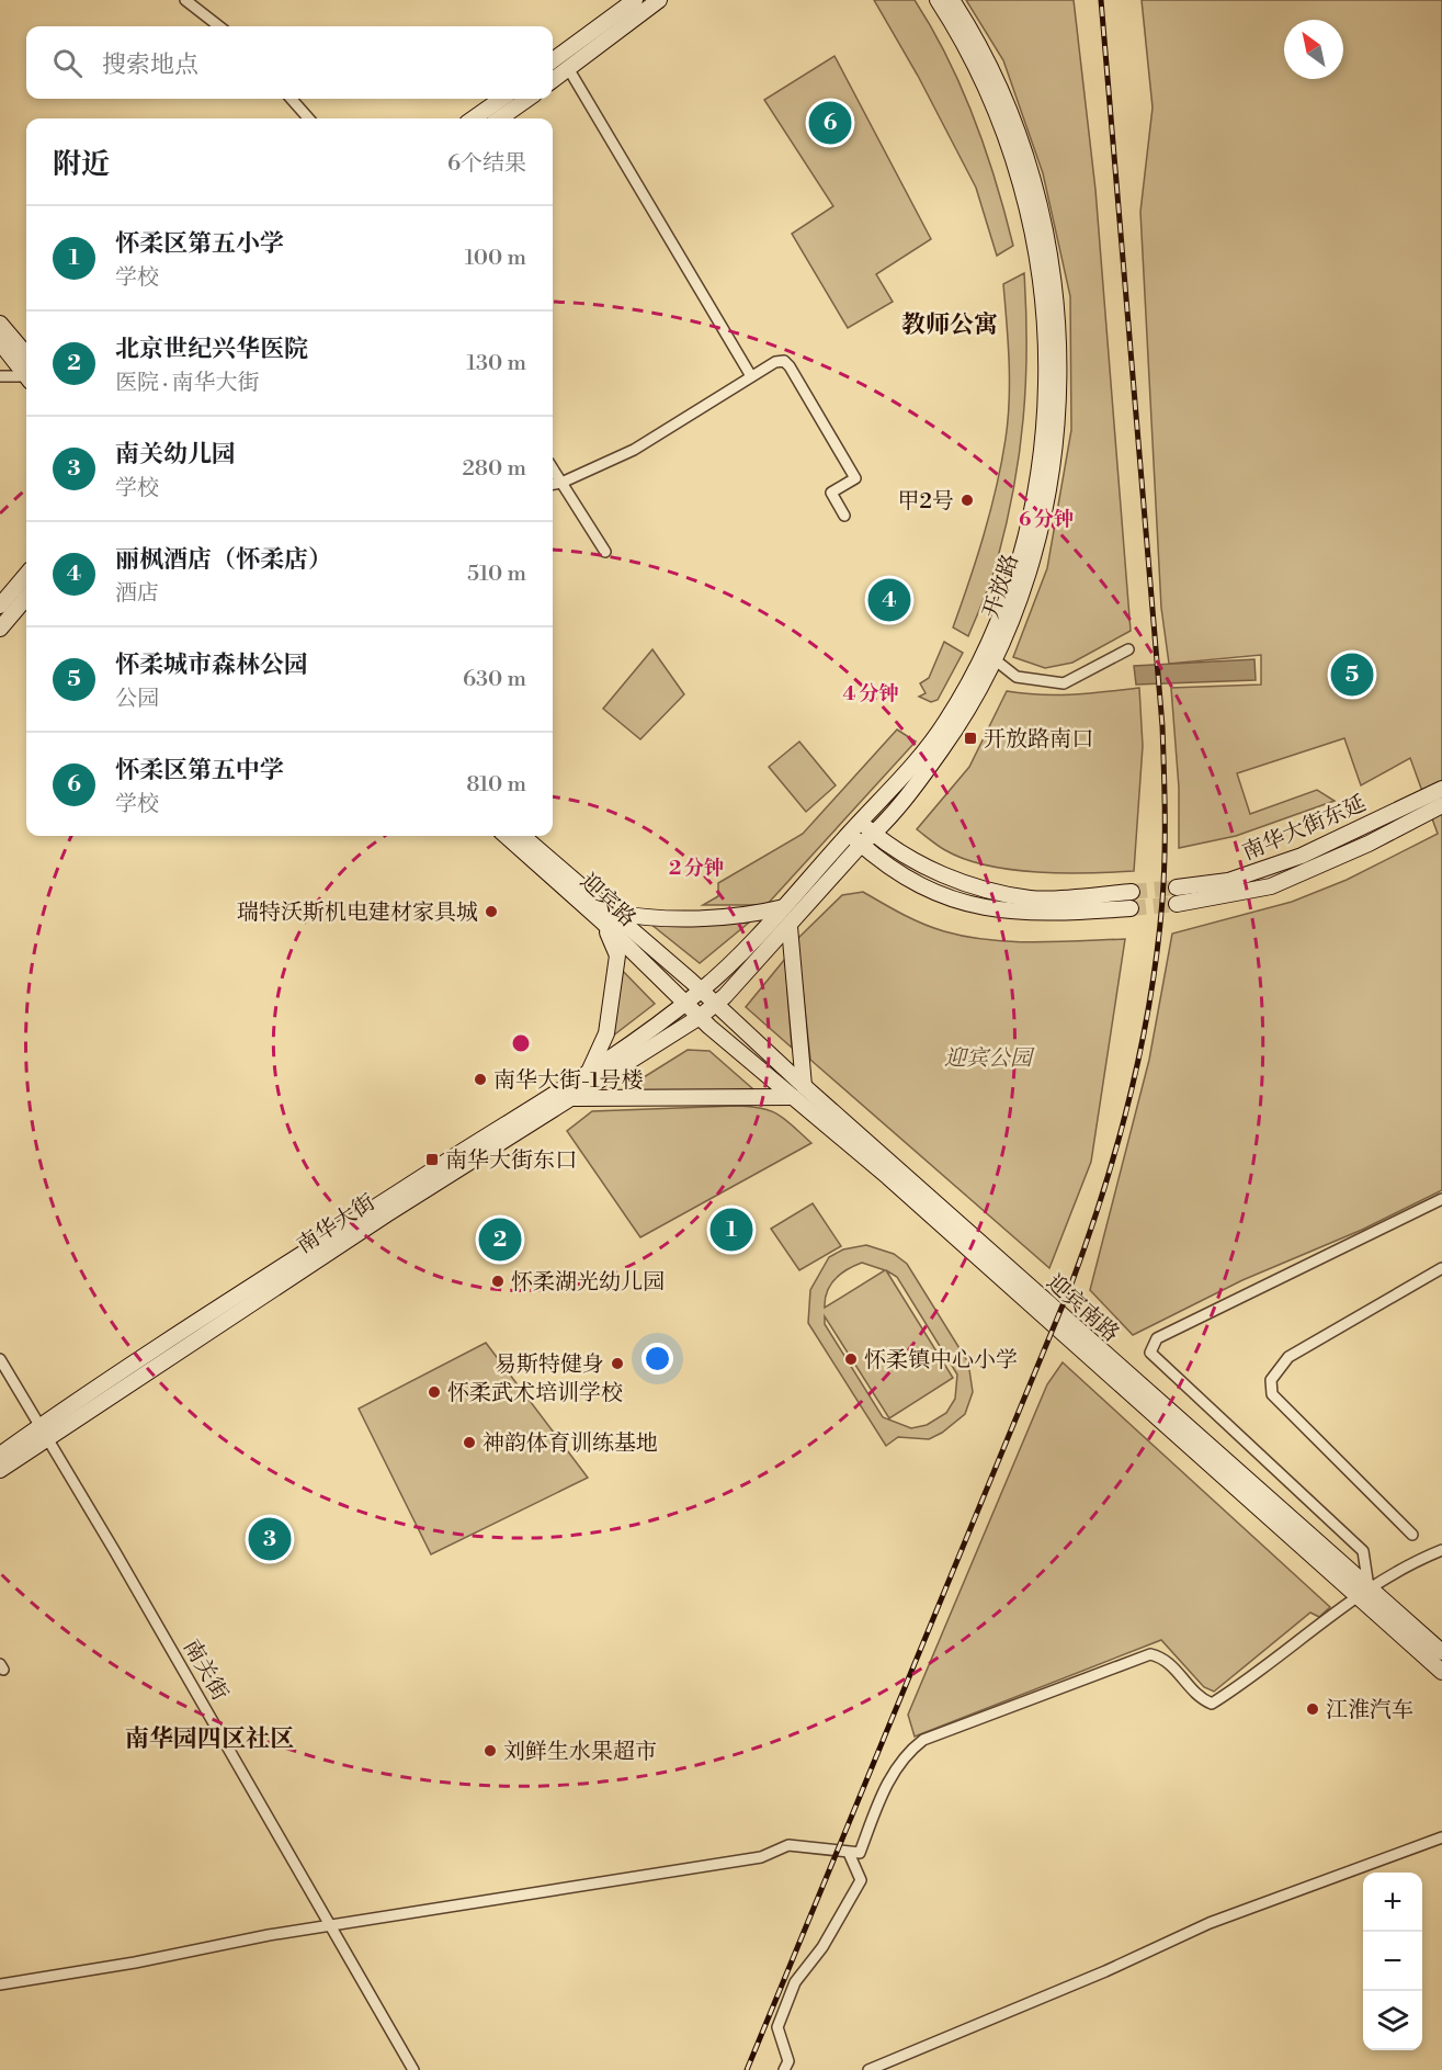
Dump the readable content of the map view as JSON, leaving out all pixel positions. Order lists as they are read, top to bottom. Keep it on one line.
{"streets":{"main road":["开放路","南华大街东延","迎宾路","南华大街","迎宾南路"],"street":["南关街"]},"crossings":[["开放路","迎宾路"],["开放路","南华大街"],["开放路","迎宾南路"],["迎宾路","南华大街"],["迎宾路","迎宾南路"],["南华大街","迎宾南路"],["南华大街","南关街"]],"districts":["教师公寓","南华园四区社区"],"parks":["迎宾公园"],"places":{"other":["甲2号","瑞特沃斯机电建材家具城","南华大街-1号楼","怀柔湖光幼儿园","怀柔镇中心小学","易斯特健身","怀柔武术培训学校","神韵体育训练基地","江淮汽车","刘鲜生水果超市"],"transit":["开放路南口","南华大街东口"]},"north":"top left","page":{"search":"搜索地点","pins":["6","4","5","1","2","3"],"heading":["附近","6个结果"],"list":[{"mark":"1","name":"怀柔区第五小学","note":"学校","value":"100 m"},{"mark":"2","name":"北京世纪兴华医院","note":"医院 · 南华大街","value":"130 m"},{"mark":"3","name":"南关幼儿园","note":"学校","value":"280 m"},{"mark":"4","name":"丽枫酒店（怀柔店）","note":"酒店","value":"510 m"},{"mark":"5","name":"怀柔城市森林公园","note":"公园","value":"630 m"},{"mark":"6","name":"怀柔区第五中学","note":"学校","value":"810 m"}],"map_buttons":["+","−"]},"rings":["6 分钟","4 分钟","2 分钟"]}
